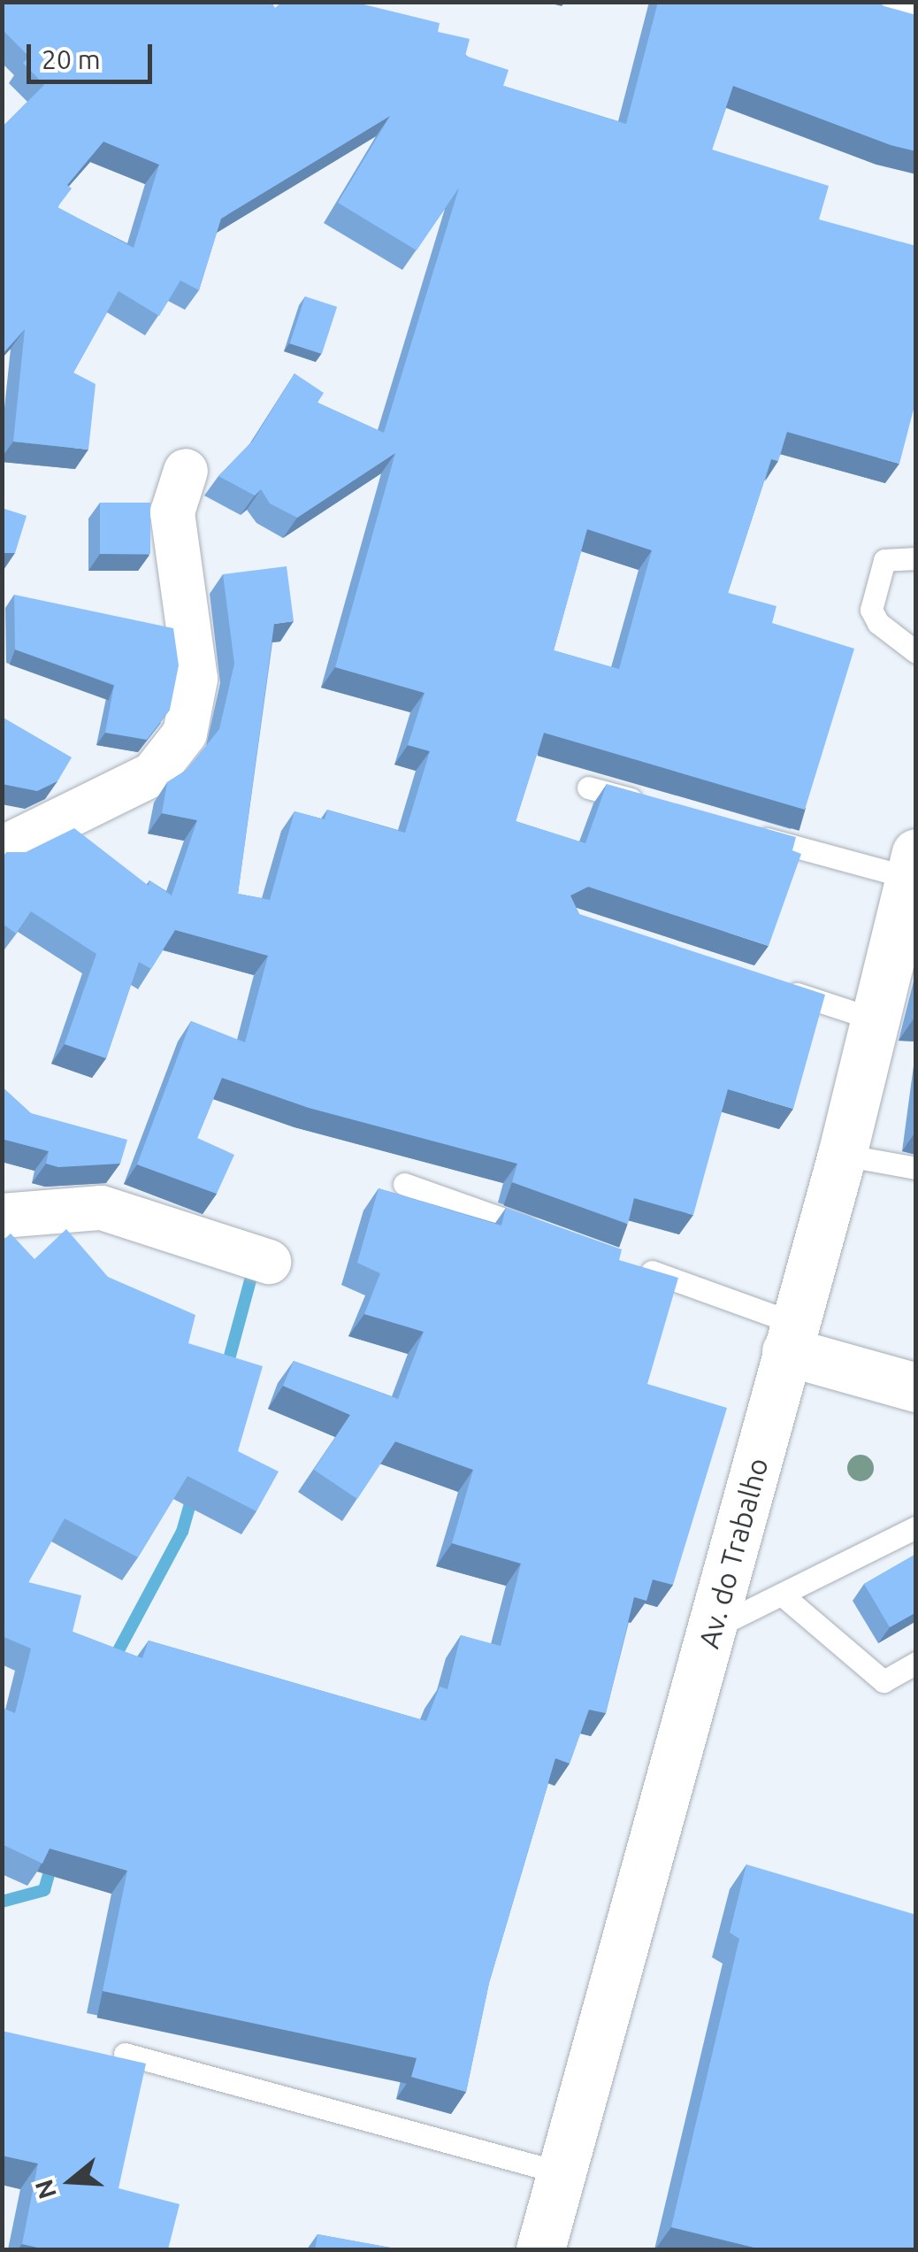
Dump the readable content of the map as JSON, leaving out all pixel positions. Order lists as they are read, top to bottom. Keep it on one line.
{"streets":{"main road":["Av. do Trabalho"]},"scale_bar":"20 m","north":"left"}
